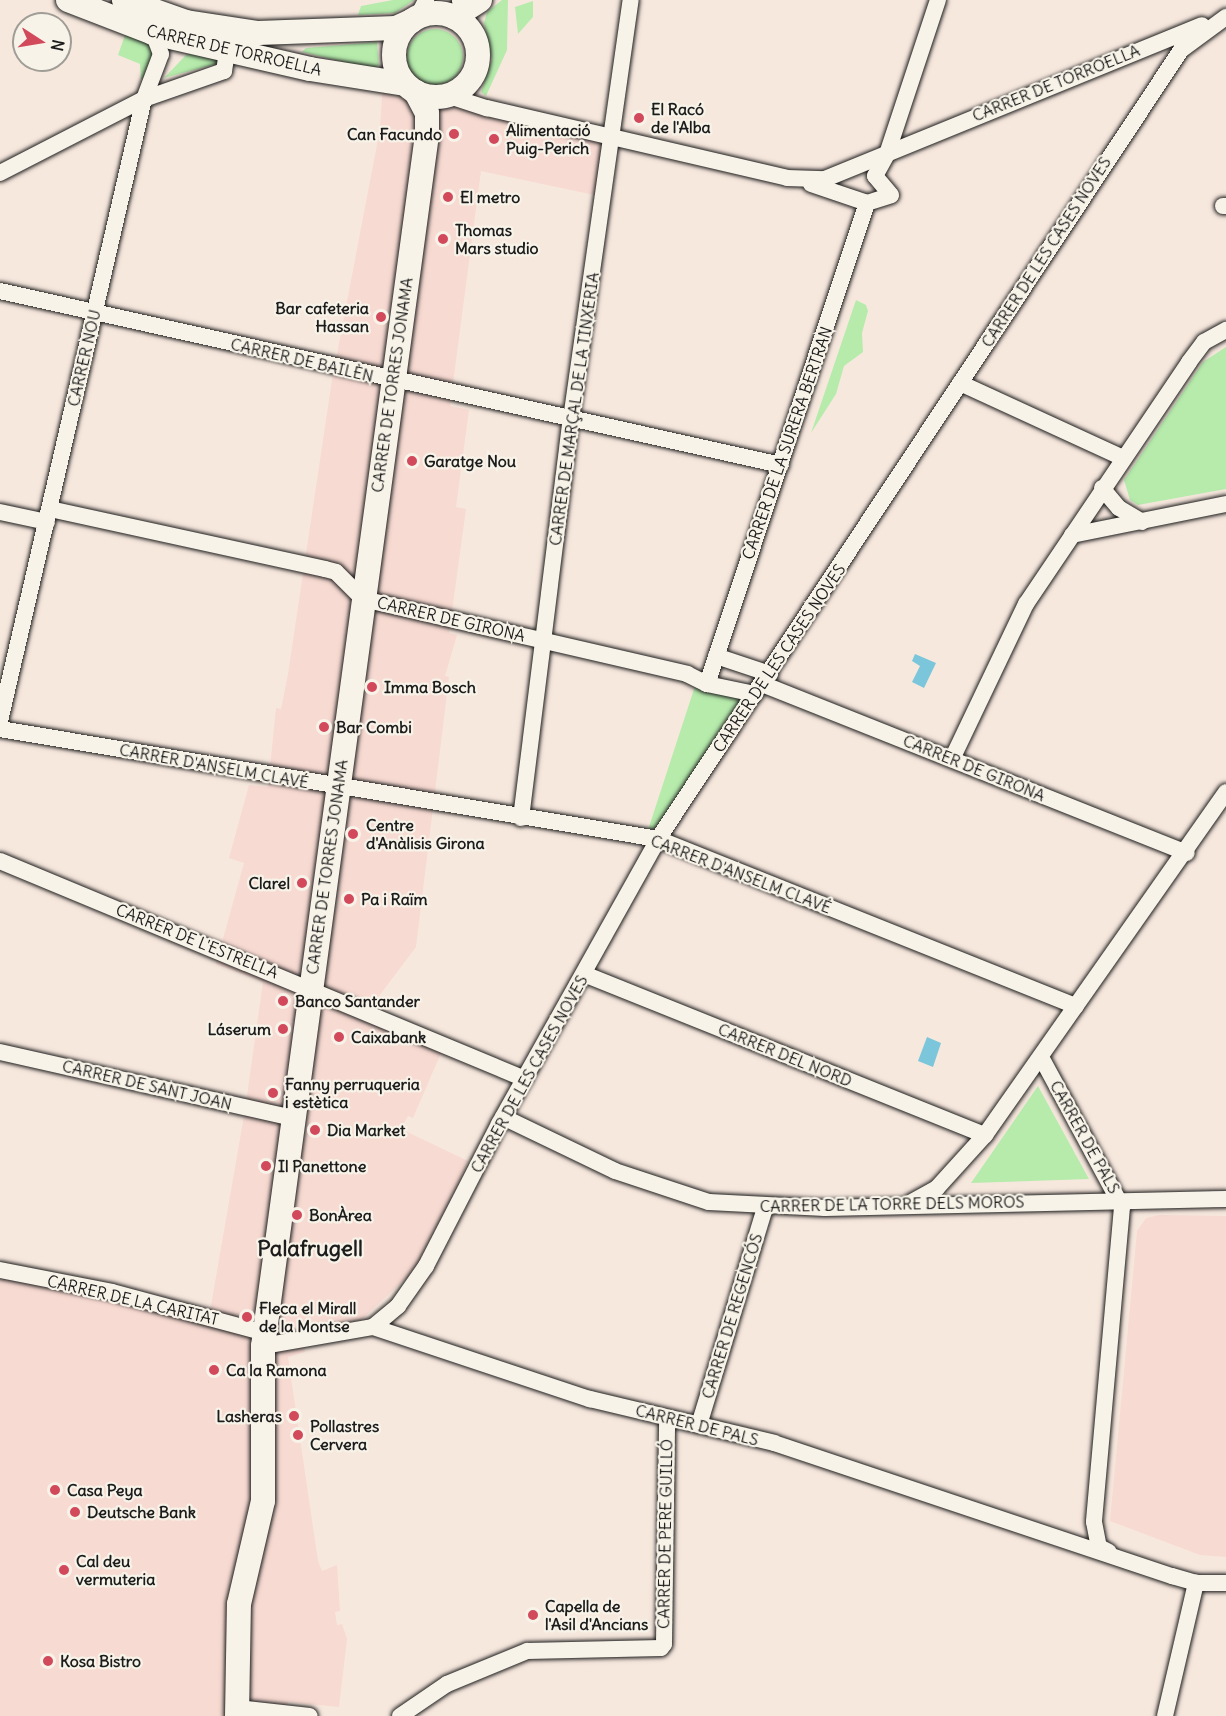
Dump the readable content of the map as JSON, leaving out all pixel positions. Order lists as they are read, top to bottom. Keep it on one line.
{"streets":{"street":["CARRER DE TORROELLA","CARRER DE LES CASES NOVES","CARRER NOU","CARRER DE BAILÈN","CARRER DE TORRES JONAMA","CARRER DE MARÇAL DE LA TINXERIA","CARRER DE LA SURERA BERTRAN","CARRER DE GIRONA","CARRER D'ANSELM CLAVÉ","CARRER DE L'ESTRELLA","CARRER DEL NORD","CARRER DE SANT JOAN","CARRER DE PALS","CARRER DE LA TORRE DELS MOROS","CARRER DE LA CARITAT","CARRER DE REGENCÓS","CARRER DE PERE GUILLÓ"]},"crossings":[["CARRER DE TORROELLA","CARRER DE LES CASES NOVES"],["CARRER DE TORROELLA","CARRER NOU"],["CARRER DE TORROELLA","CARRER DE TORRES JONAMA"],["CARRER DE TORROELLA","CARRER DE MARÇAL DE LA TINXERIA"],["CARRER DE TORROELLA","CARRER DE LA SURERA BERTRAN"],["CARRER DE LES CASES NOVES","CARRER DE GIRONA"],["CARRER DE LES CASES NOVES","CARRER D'ANSELM CLAVÉ"],["CARRER DE LES CASES NOVES","CARRER DE L'ESTRELLA"],["CARRER DE LES CASES NOVES","CARRER DEL NORD"],["CARRER DE LES CASES NOVES","CARRER DE PALS"],["CARRER DE LES CASES NOVES","CARRER DE LA TORRE DELS MOROS"],["CARRER NOU","CARRER DE BAILÈN"],["CARRER NOU","CARRER DE GIRONA"],["CARRER DE BAILÈN","CARRER DE TORRES JONAMA"],["CARRER DE BAILÈN","CARRER DE MARÇAL DE LA TINXERIA"],["CARRER DE BAILÈN","CARRER DE LA SURERA BERTRAN"],["CARRER DE TORRES JONAMA","CARRER DE GIRONA"],["CARRER DE TORRES JONAMA","CARRER D'ANSELM CLAVÉ"],["CARRER DE TORRES JONAMA","CARRER DE L'ESTRELLA"],["CARRER DE TORRES JONAMA","CARRER DE SANT JOAN"],["CARRER DE TORRES JONAMA","CARRER DE PALS"],["CARRER DE TORRES JONAMA","CARRER DE LA CARITAT"],["CARRER DE MARÇAL DE LA TINXERIA","CARRER DE GIRONA"],["CARRER DE MARÇAL DE LA TINXERIA","CARRER D'ANSELM CLAVÉ"],["CARRER DE LA SURERA BERTRAN","CARRER DE GIRONA"],["CARRER DE PALS","CARRER DE LA TORRE DELS MOROS"],["CARRER DE PALS","CARRER DE LA CARITAT"],["CARRER DE PALS","CARRER DE REGENCÓS"],["CARRER DE PALS","CARRER DE PERE GUILLÓ"],["CARRER DE LA TORRE DELS MOROS","CARRER DE REGENCÓS"]],"districts":["Palafrugell"],"places":["El Racó de l'Alba","Can Facundo","Alimentació Puig-Perich","El metro","Thomas Mars studio","Bar cafeteria Hassan","Garatge Nou","Imma Bosch","Bar Combi","Centre d'Anàlisis Girona","Clarel","Pa i Raïm","Banco Santander","Láserum","Caixabank","Fanny perruqueria i estètica","Dia Market","Il Panettone","BonÀrea","Fleca el Mirall de la Montse","Ca la Ramona","Lasheras","Pollastres Cervera","Casa Peya","Deutsche Bank","Cal deu vermuteria","Capella de l'Asil d'Ancians","Kosa Bistro"],"north":"right"}
